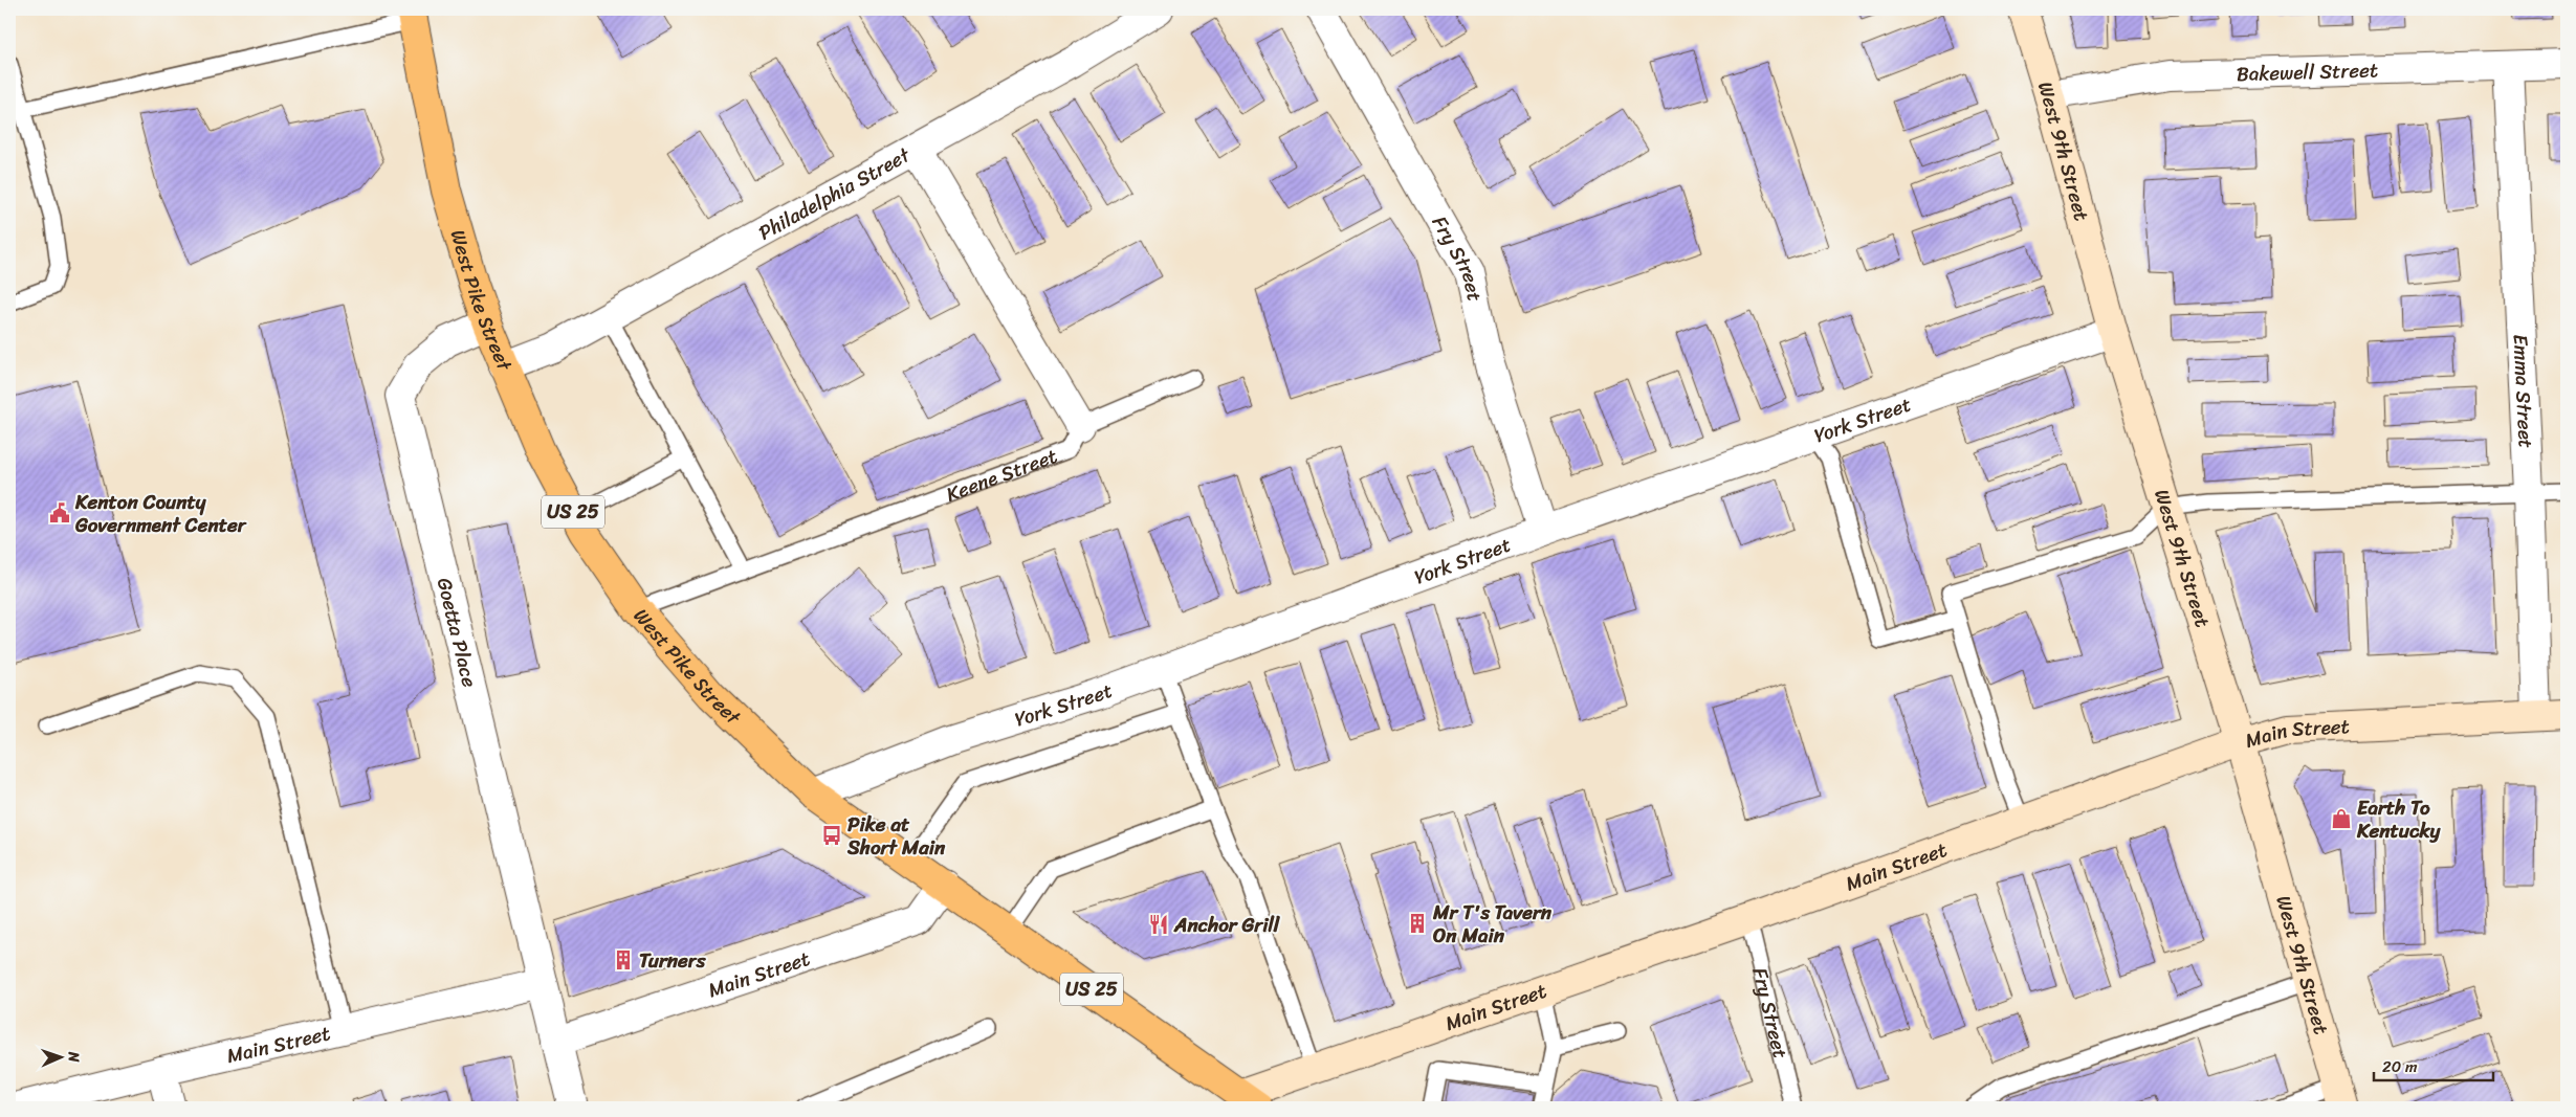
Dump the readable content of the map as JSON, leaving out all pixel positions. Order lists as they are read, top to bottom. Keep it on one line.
{"streets":{"main road":["West 9th Street","West Pike Street","US 25","Main Street"],"street":["Bakewell Street","Philadelphia Street","Fry Street","Emma Street","York Street","Goetta Place"],"lane":["Keene Street"]},"crossings":[["Bakewell Street","West 9th Street"],["Bakewell Street","Emma Street"],["West 9th Street","York Street"],["West 9th Street","Main Street"],["Philadelphia Street","West Pike Street"],["Fry Street","York Street"],["Fry Street","Main Street"],["West Pike Street","York Street"],["West Pike Street","Keene Street"],["West Pike Street","Goetta Place"],["West Pike Street","Main Street"],["Emma Street","Main Street"],["Goetta Place","Main Street"]],"places":{"public building":["Kenton County Government Center"],"shop":["Earth To Kentucky"],"bus stop":["Pike at Short Main"],"building":["Mr T's Tavern On Main","Turners"],"restaurant":["Anchor Grill"]},"scale_bar":"20 m","north":"right"}
